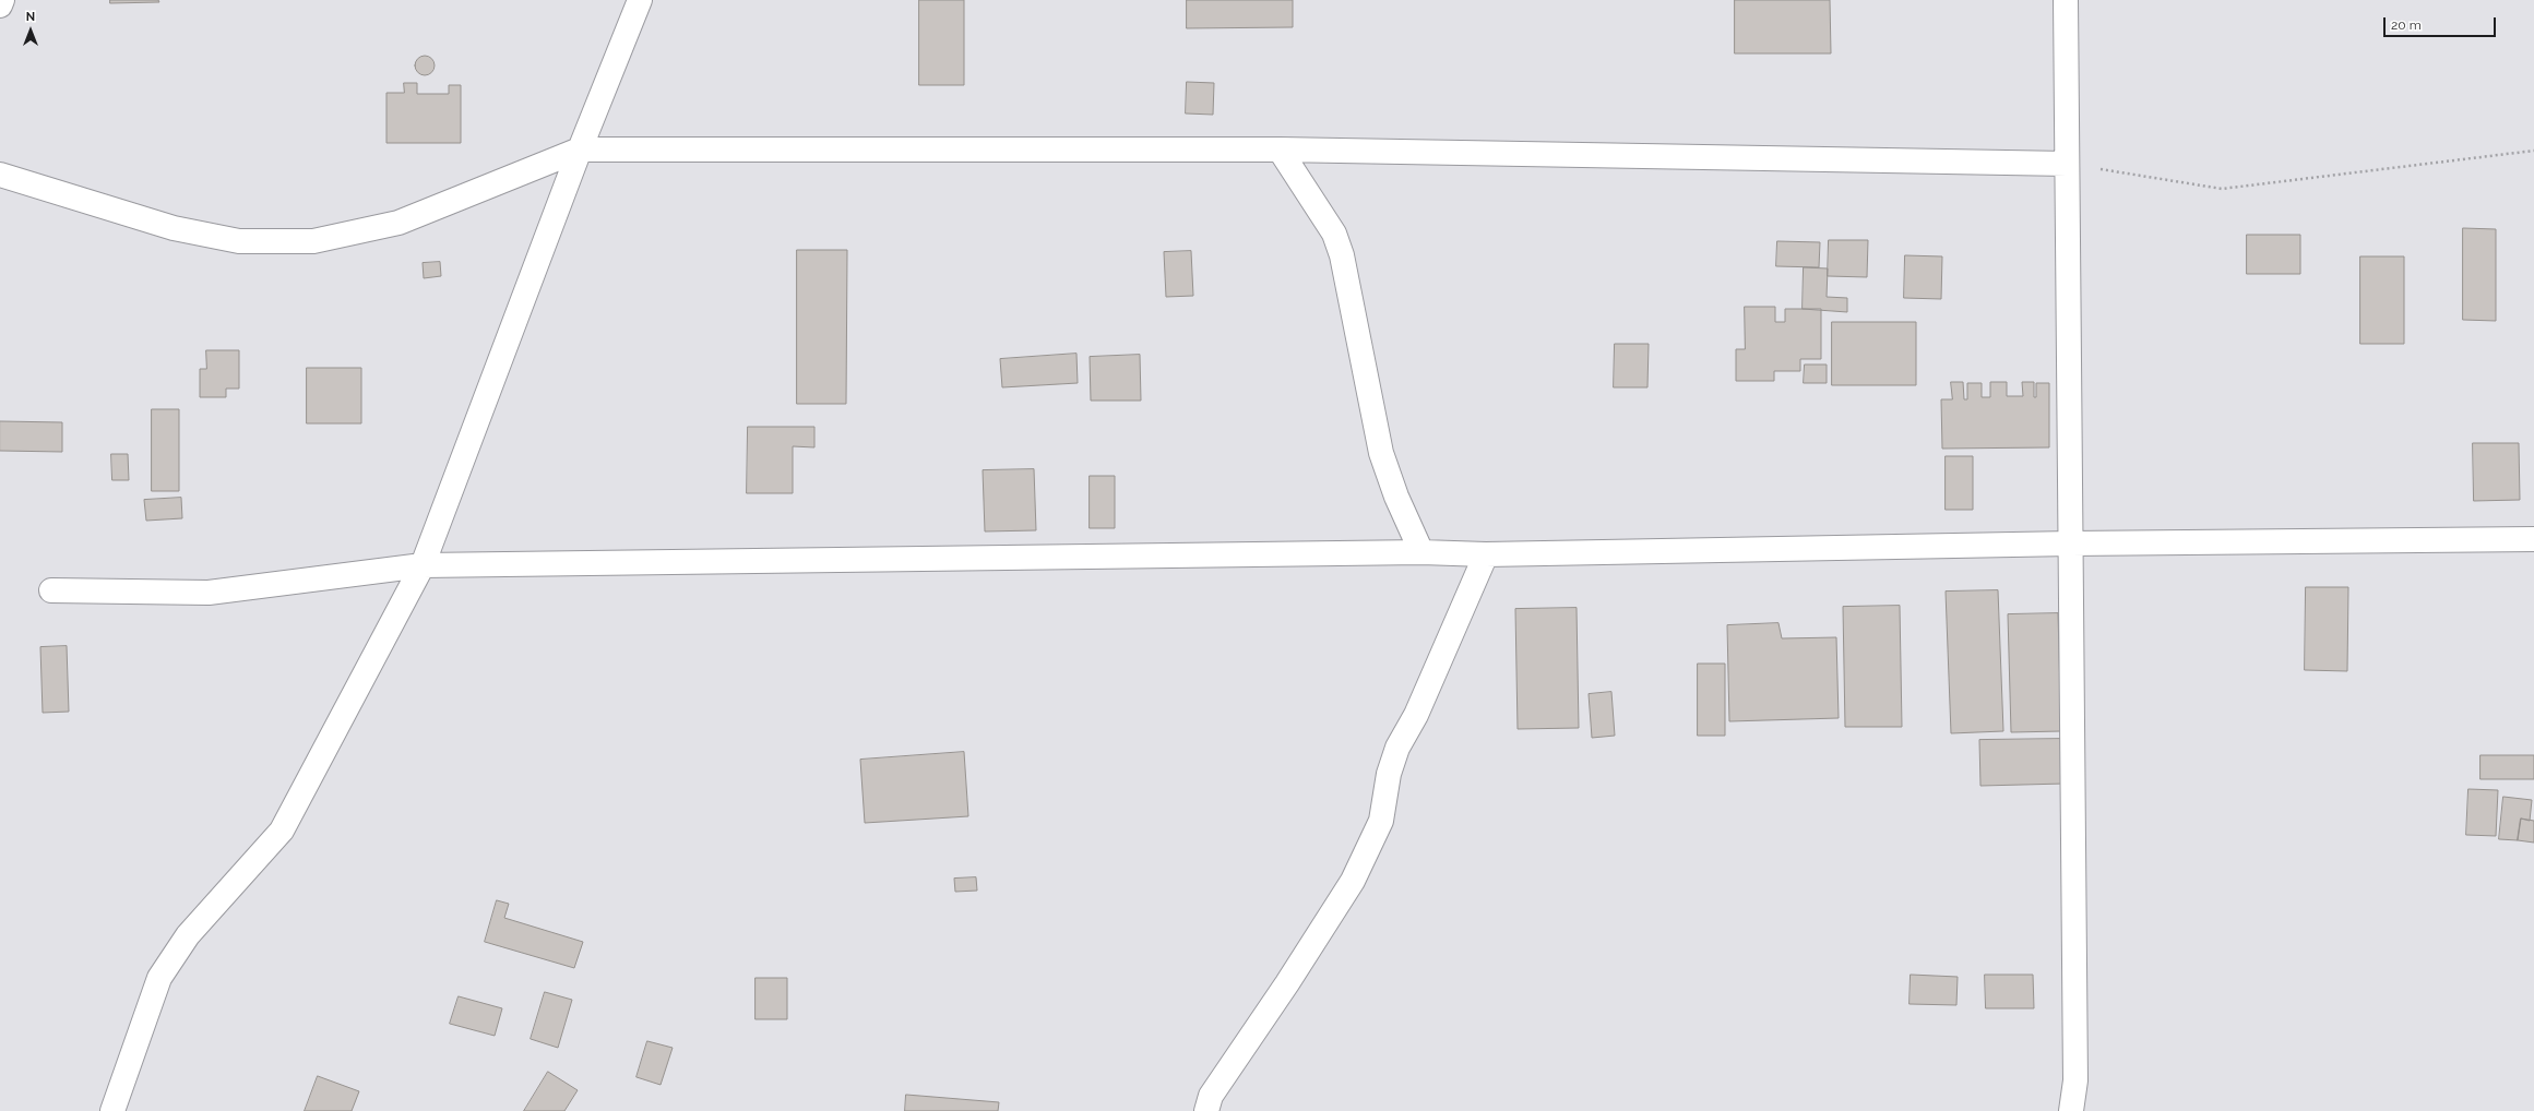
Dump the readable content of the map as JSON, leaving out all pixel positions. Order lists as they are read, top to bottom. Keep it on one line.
{"scale_bar":"20 m","north":"top"}
